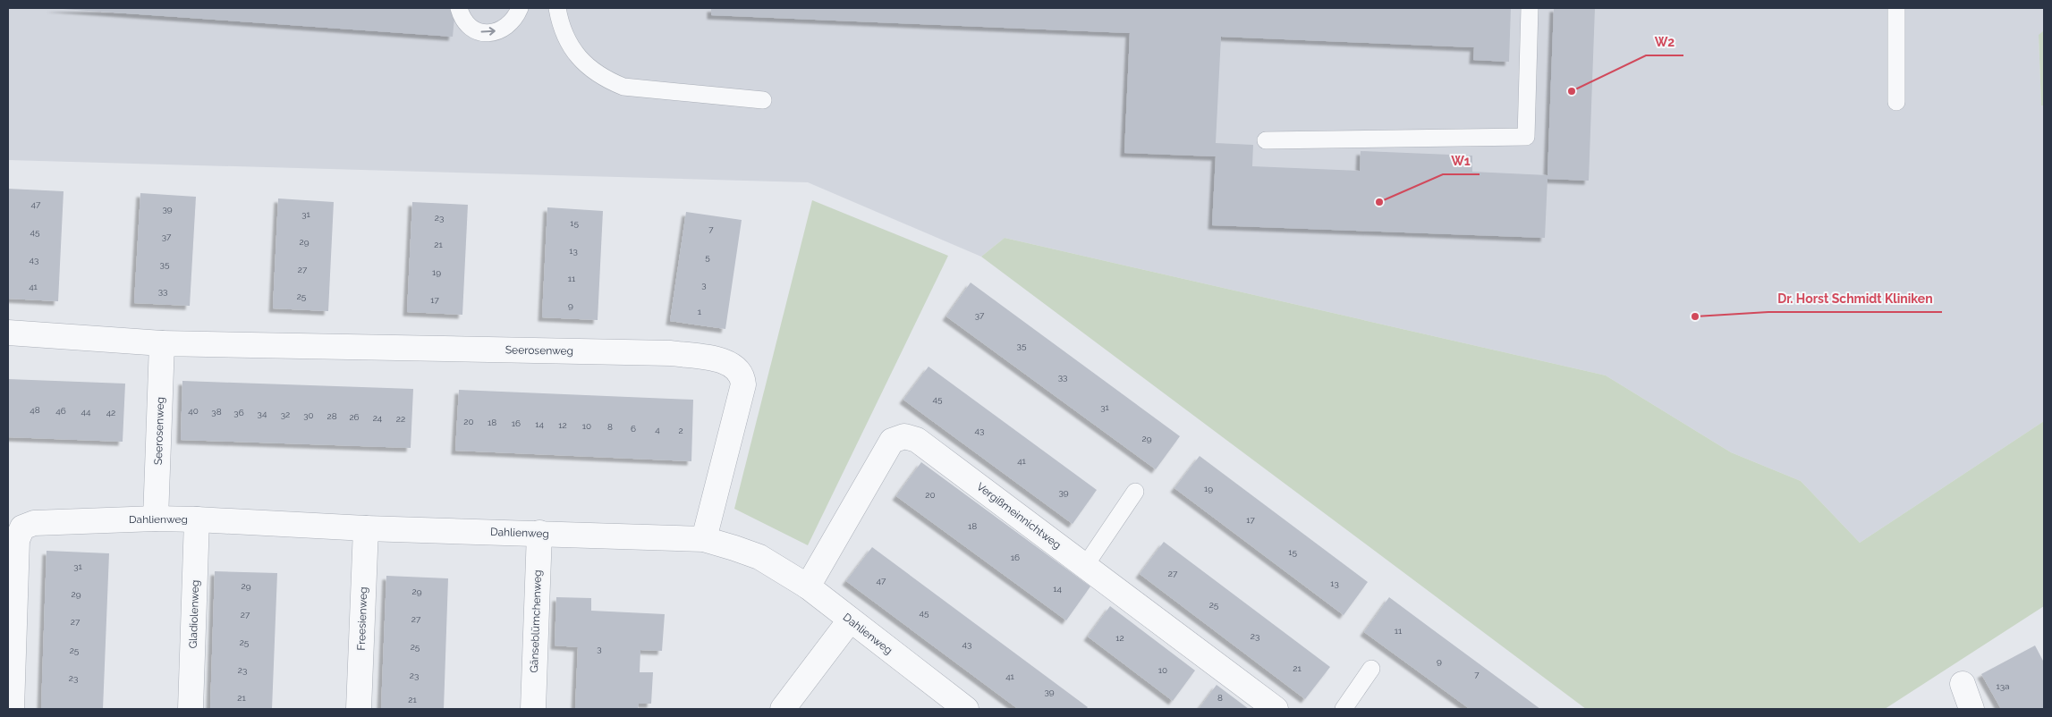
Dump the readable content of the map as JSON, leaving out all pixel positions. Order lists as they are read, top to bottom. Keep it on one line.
{"streets":{"street":["Seerosenweg","Vergißmeinnichtweg","Dahlienweg","Gladiolenweg","Freesienweg","Gänseblümchenweg"]},"crossings":[["Seerosenweg","Dahlienweg"],["Vergißmeinnichtweg","Dahlienweg"],["Dahlienweg","Gladiolenweg"],["Dahlienweg","Freesienweg"],["Dahlienweg","Gänseblümchenweg"]],"places":["W2","W1","Dr. Horst Schmidt Kliniken"],"house_numbers":["47","39","31","23","15","7","45","37","29","21","13","5","43","35","27","19","11","3","41","33","25","17","9","1","37","35","33","45","31","48","46","40","44","38","42","36","34","32","30","28","26","24","22","20","18","16","14","12","10","8","6","4","2","43","29","41","19","39","20","17","18","15","16","31","27","47","13","29","14","29","29","25","45","27","27","27","11","23","12","25","43","25","3","25","9","21","23","10","7","23","41","23","13a","39","21","8","21"]}
